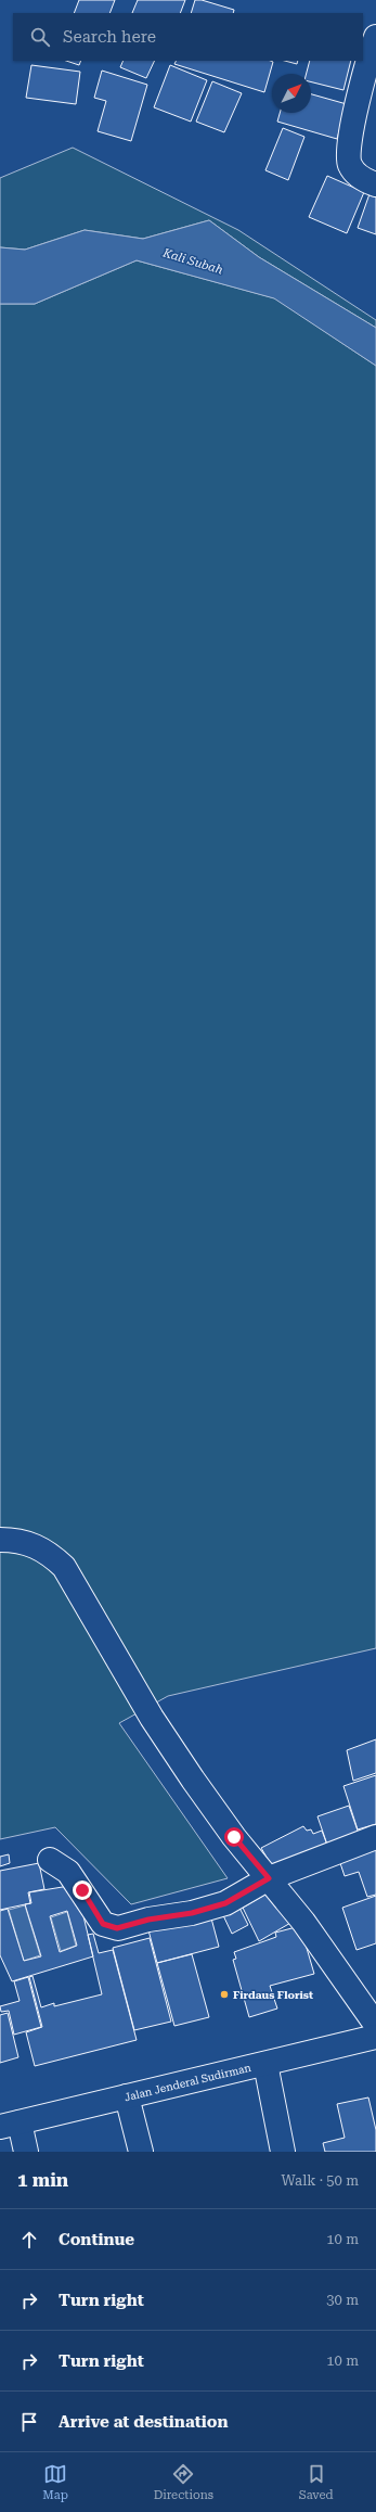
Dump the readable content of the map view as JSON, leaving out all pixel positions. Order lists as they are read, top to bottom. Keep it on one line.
{"streets":{"main road":["Jalan Jenderal Sudirman"]},"water":["Kali Subah"],"places":["Firdaus Florist"],"north":"top right","page":{"search":"Search here","heading":["1 min","Walk · 50 m"],"list":[["Continue","10 m"],["Turn right","30 m"],["Turn right","10 m"],"Arrive at destination"],"nav":["Map","Directions","Saved"]}}
